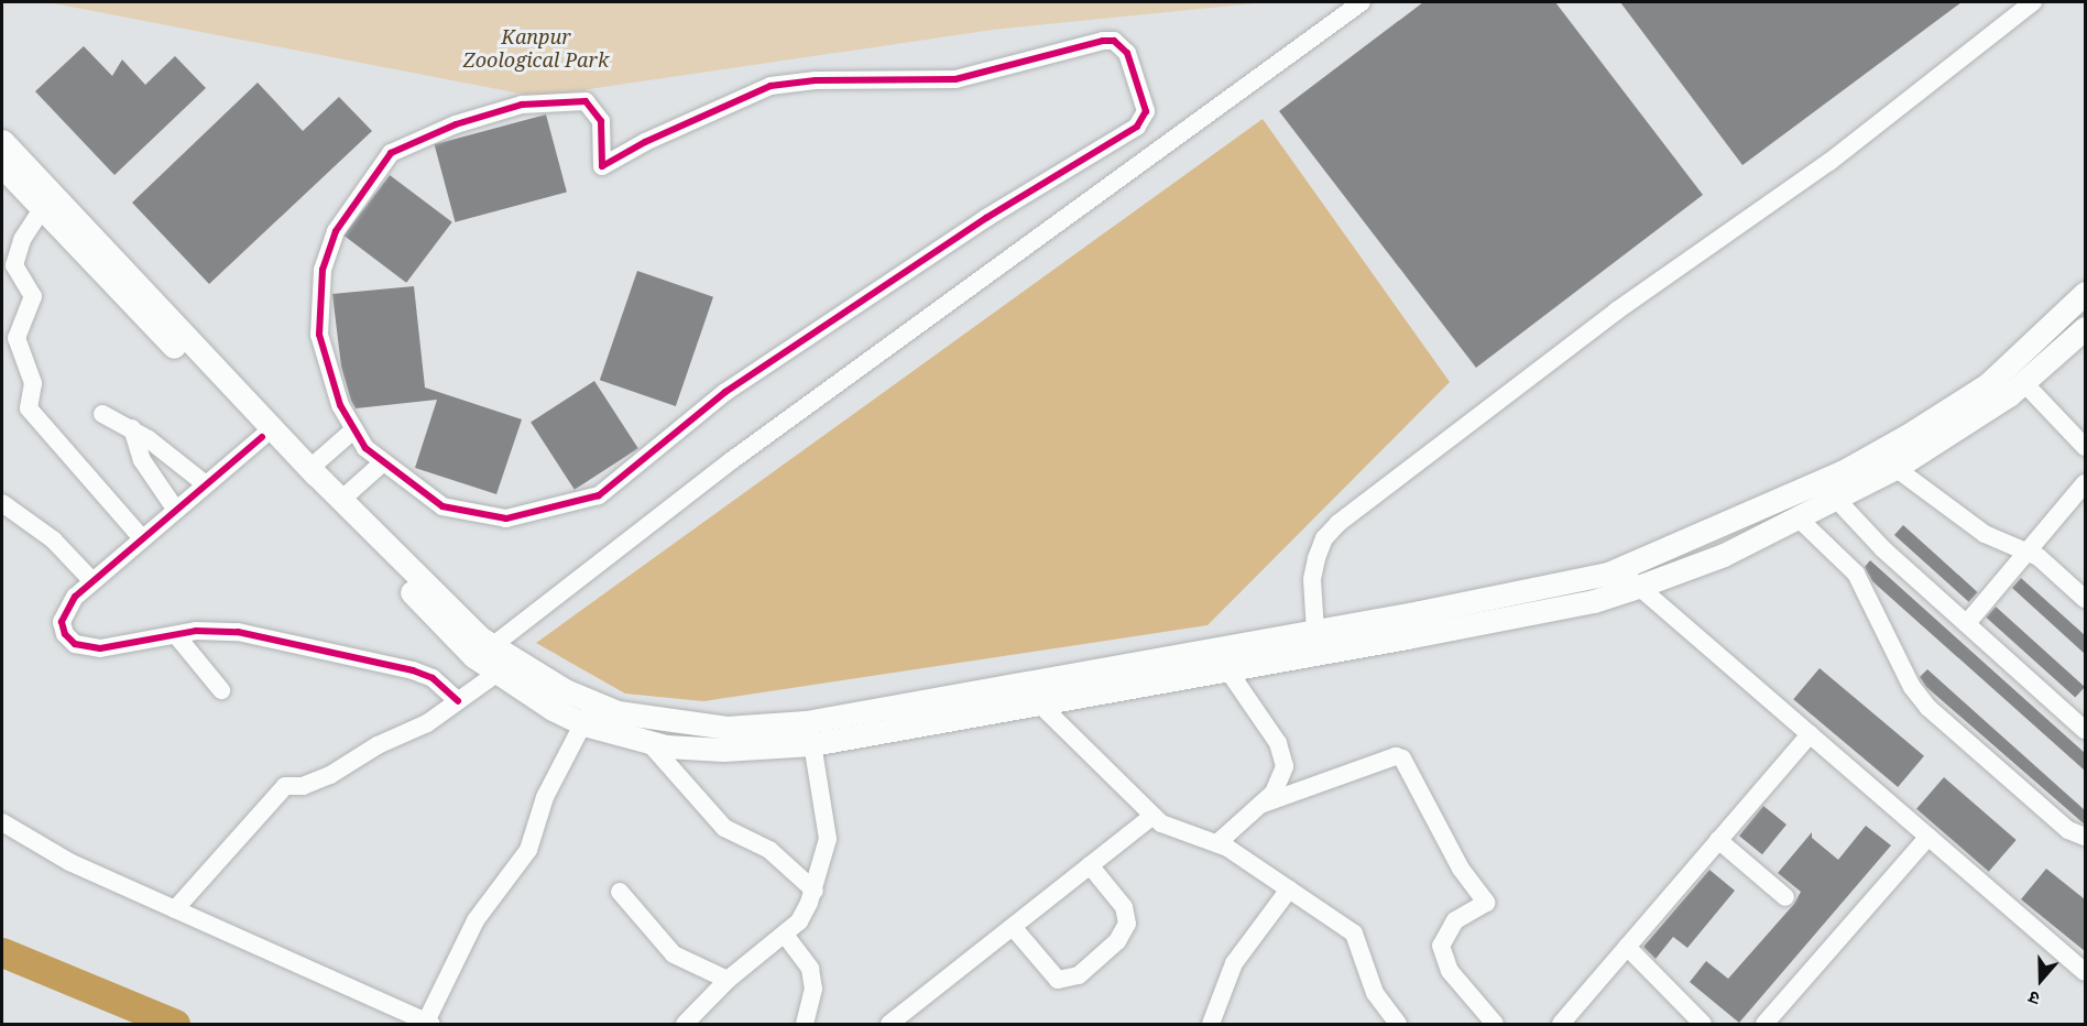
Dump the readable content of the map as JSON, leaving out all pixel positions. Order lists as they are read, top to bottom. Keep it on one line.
{"parks":["Kanpur Zoological Park"],"north":"bottom"}
